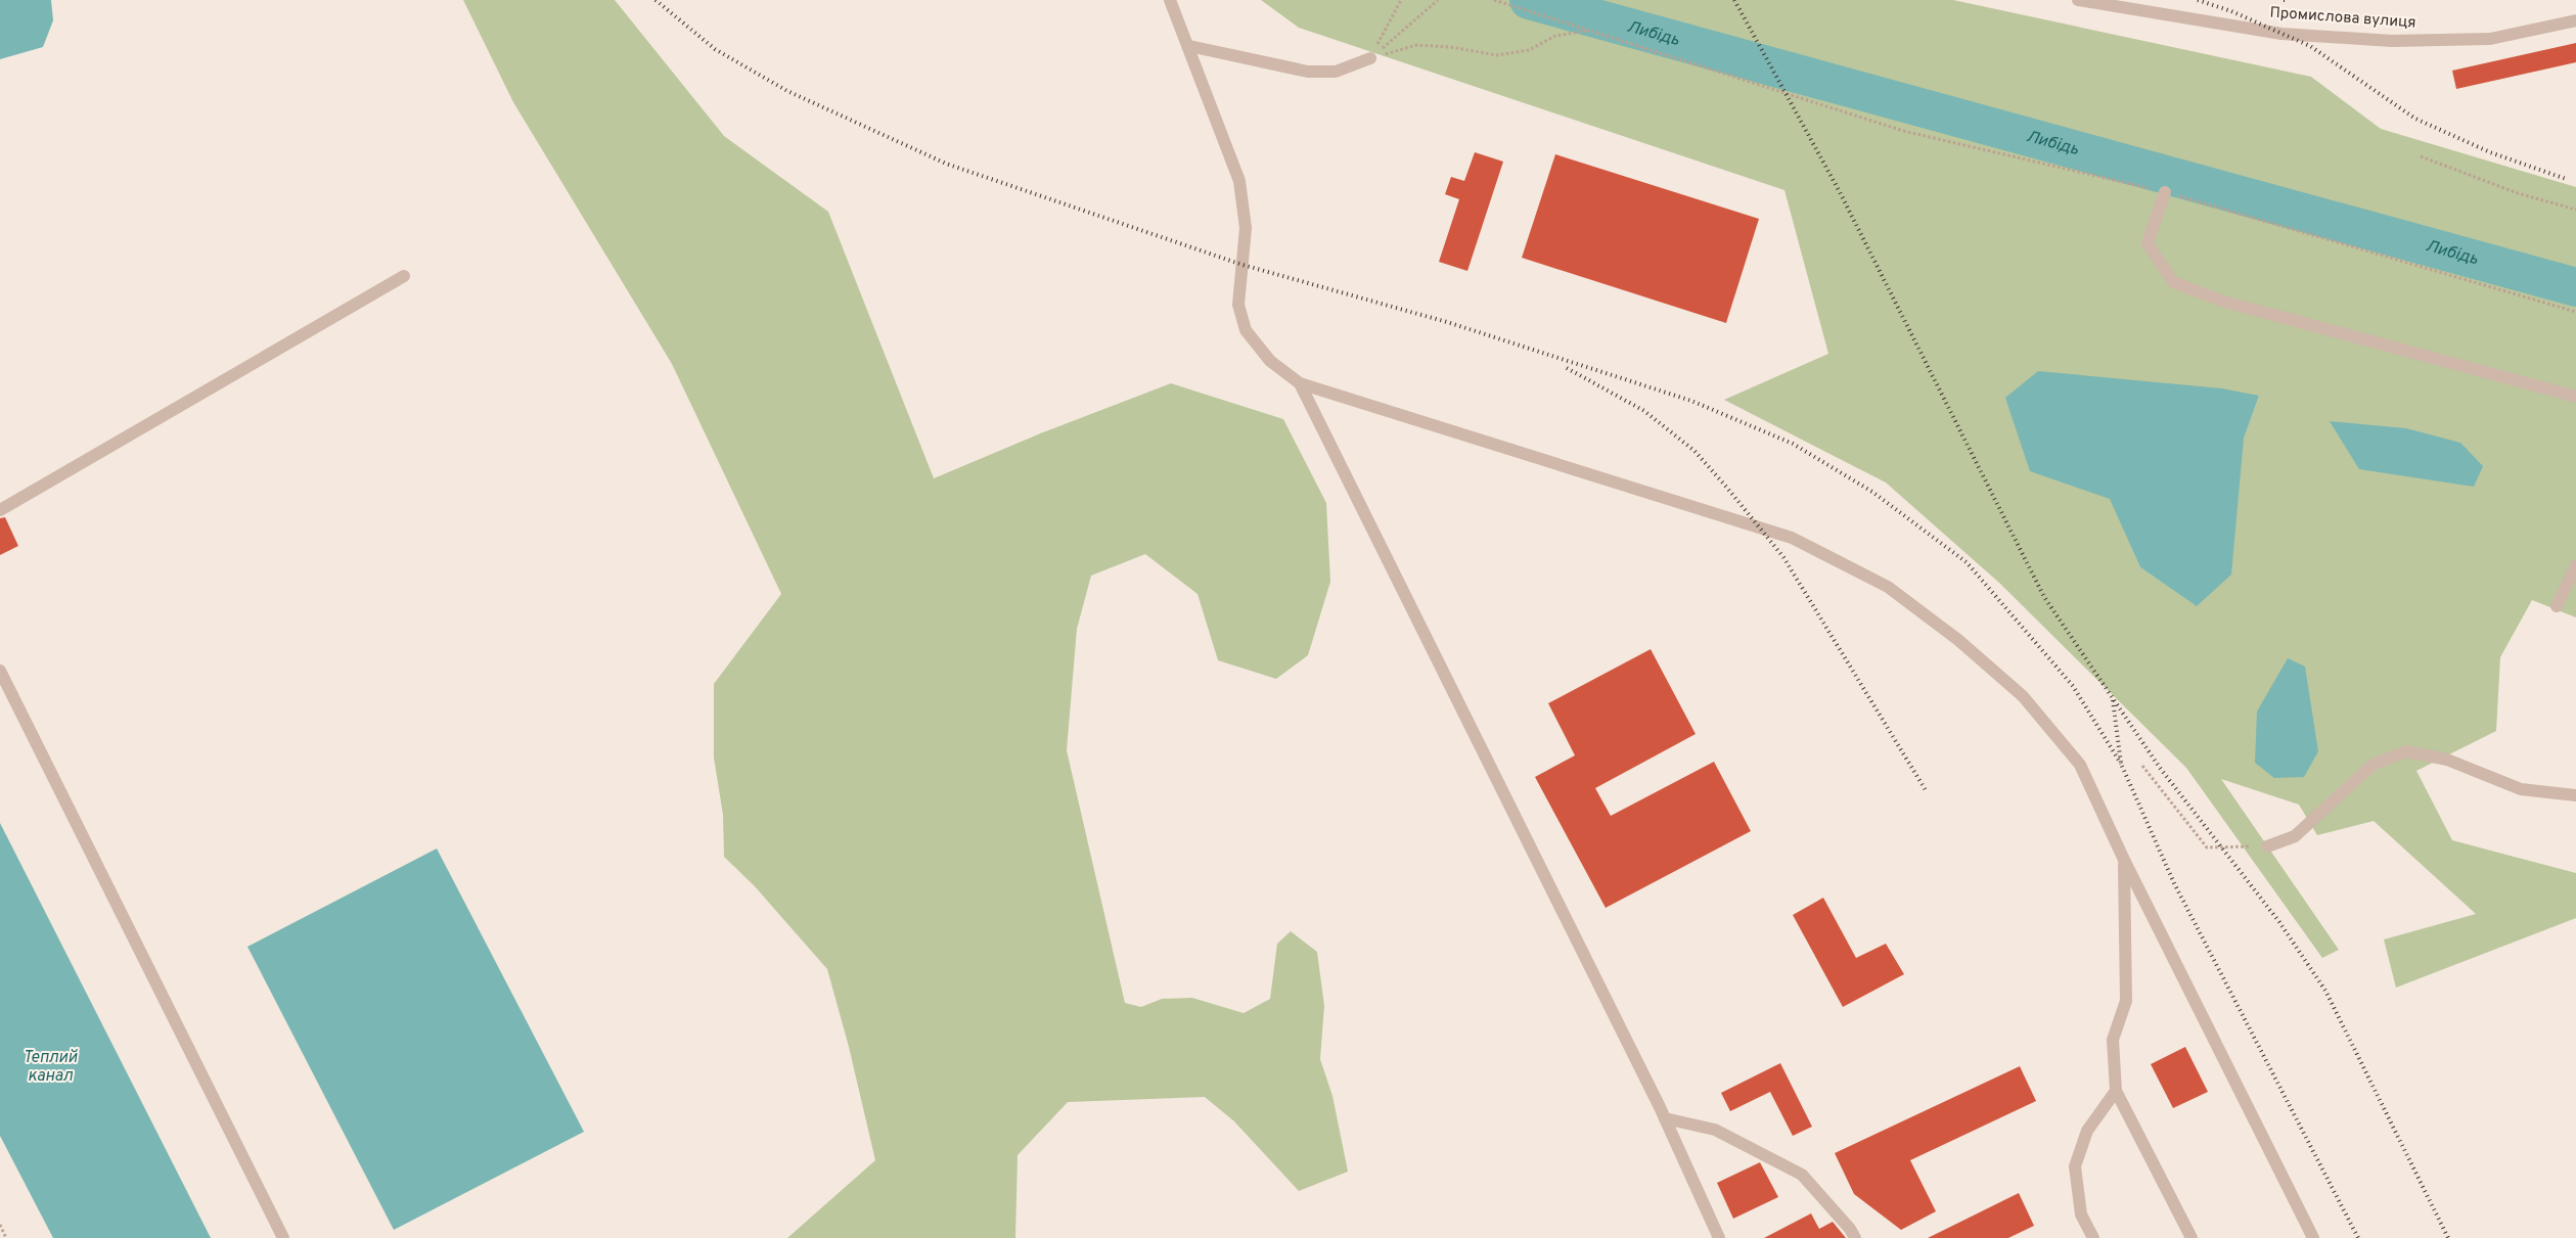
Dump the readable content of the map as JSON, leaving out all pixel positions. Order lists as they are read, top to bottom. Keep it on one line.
{"streets":{"street":["Промислова вулиця"]},"water":["Либідь","Теплий канал"]}
